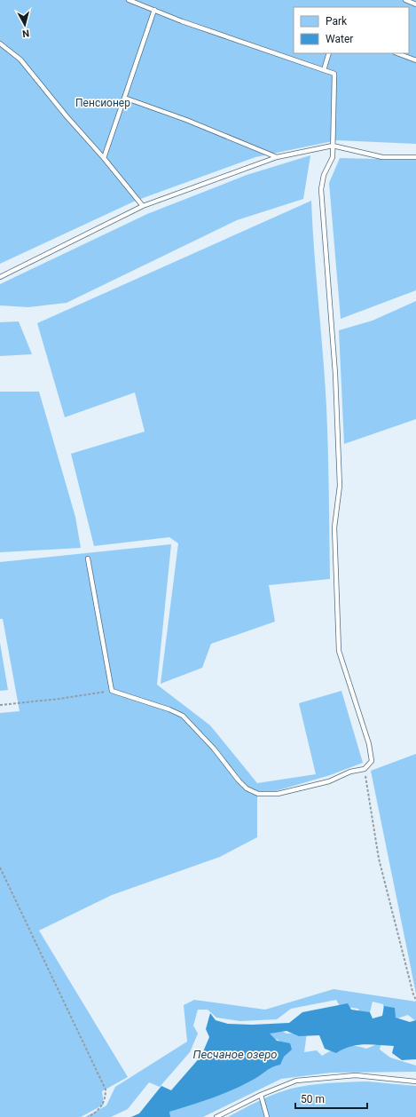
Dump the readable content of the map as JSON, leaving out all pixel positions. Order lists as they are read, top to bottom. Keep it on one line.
{"water":["Песчаное озеро"],"parks":["Пенсионер"],"legend":["Park","Water"],"scale_bar":"50 m","north":"bottom"}
